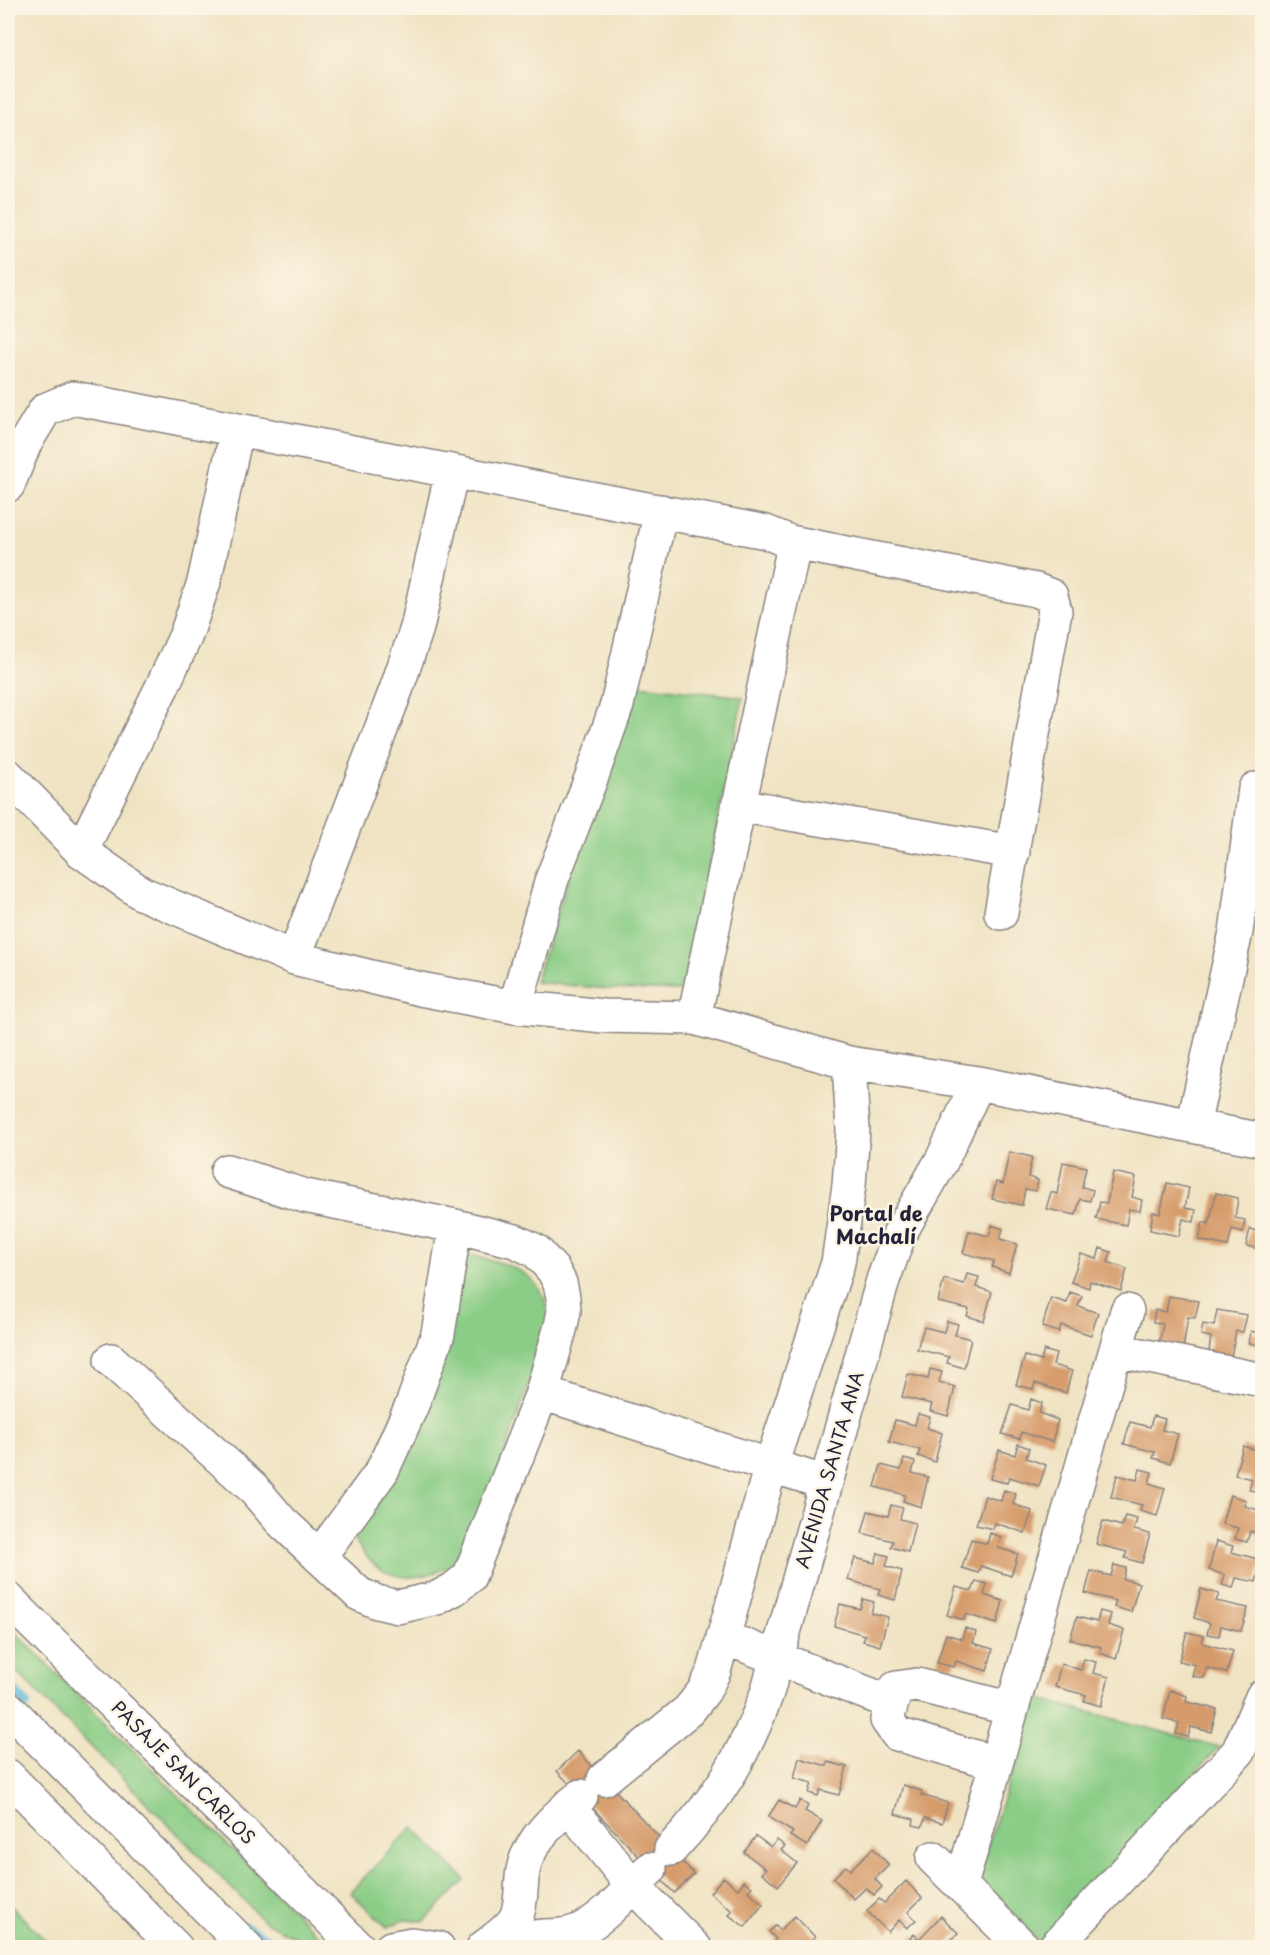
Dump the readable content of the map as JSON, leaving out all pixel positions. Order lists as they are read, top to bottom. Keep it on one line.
{"streets":{"street":["AVENIDA SANTA ANA","PASAJE SAN CARLOS"]},"districts":["Portal de Machalí"]}
